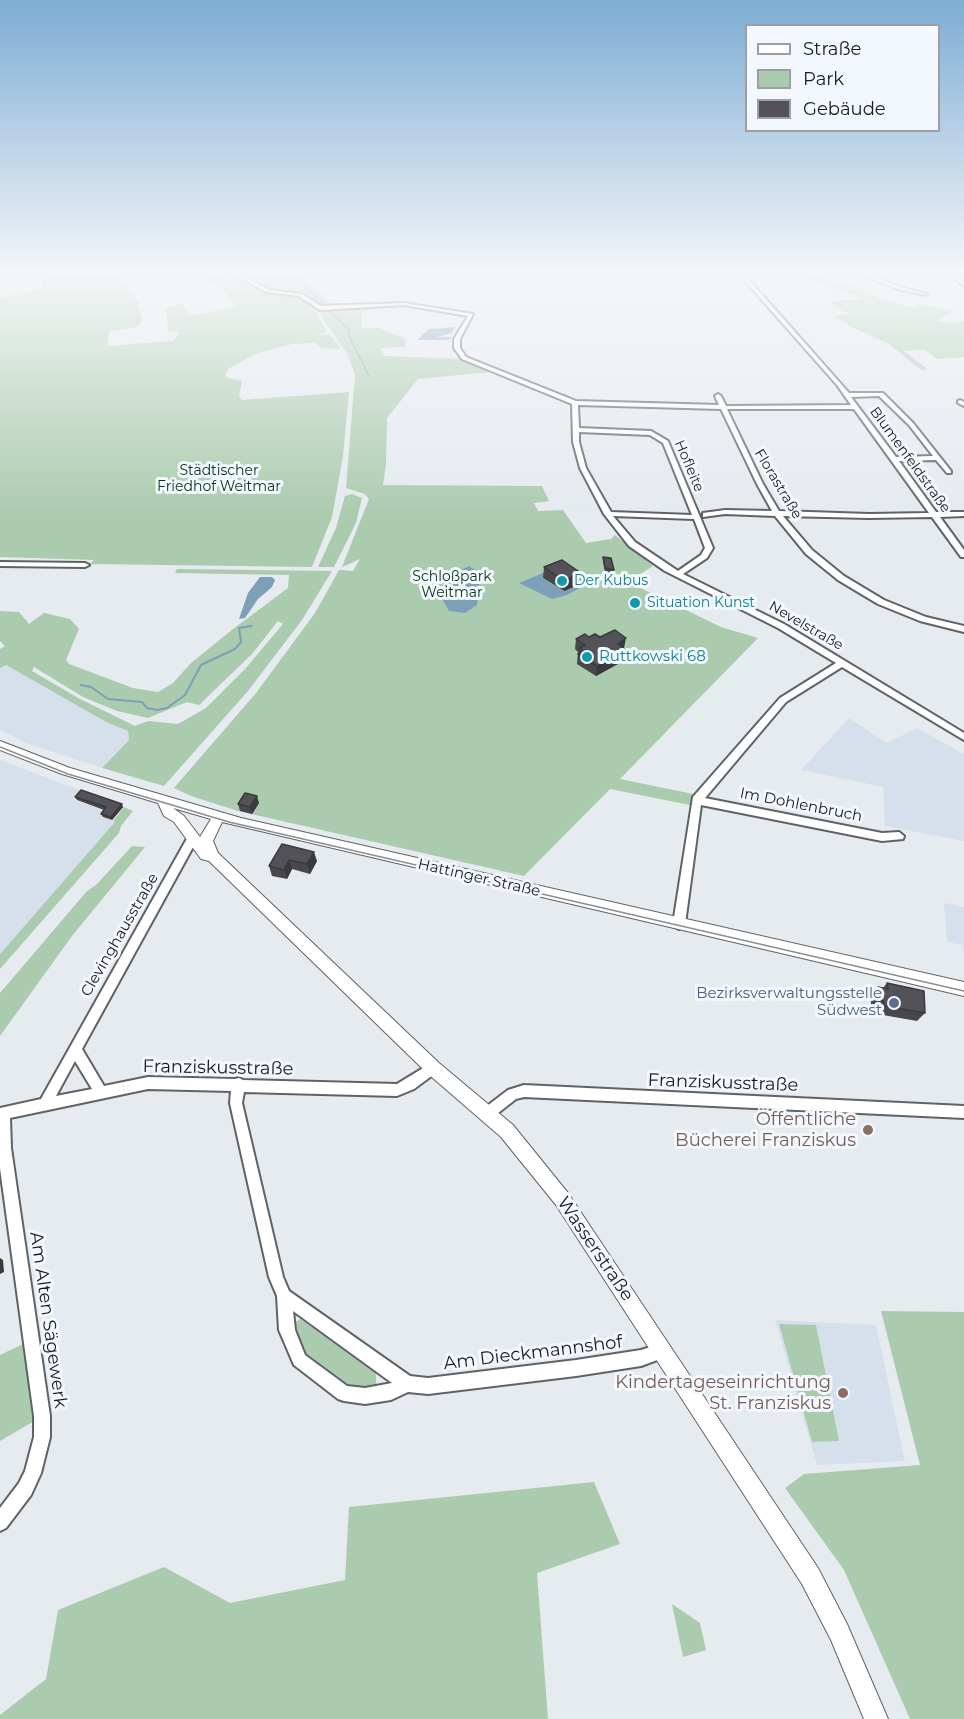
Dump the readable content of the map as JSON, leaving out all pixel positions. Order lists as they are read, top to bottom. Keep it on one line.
{"streets":{"main road":["Hattinger Straße","Wasserstraße"],"street":["Blumenfeldstraße","Hofleite","Florastraße","Nevelstraße","Im Dohlenbruch","Clevinghausstraße","Franziskusstraße","Am Alten Sägewerk","Am Dieckmannshof"]},"crossings":[["Hofleite","Nevelstraße"],["Hattinger Straße","Wasserstraße"],["Clevinghausstraße","Franziskusstraße"],["Clevinghausstraße","Wasserstraße"],["Franziskusstraße","Wasserstraße"],["Franziskusstraße","Am Alten Sägewerk"],["Franziskusstraße","Am Dieckmannshof"],["Wasserstraße","Am Dieckmannshof"]],"parks":["Städtischer Friedhof Weitmar","Schloßpark Weitmar"],"places":["Der Kubus","Situation Kunst","Ruttkowski 68","Bezirksverwaltungsstelle Südwest","Öffentliche Bücherei Franziskus","Kindertageseinrichtung St. Franziskus"],"legend":["Straße","Park","Gebäude"]}
